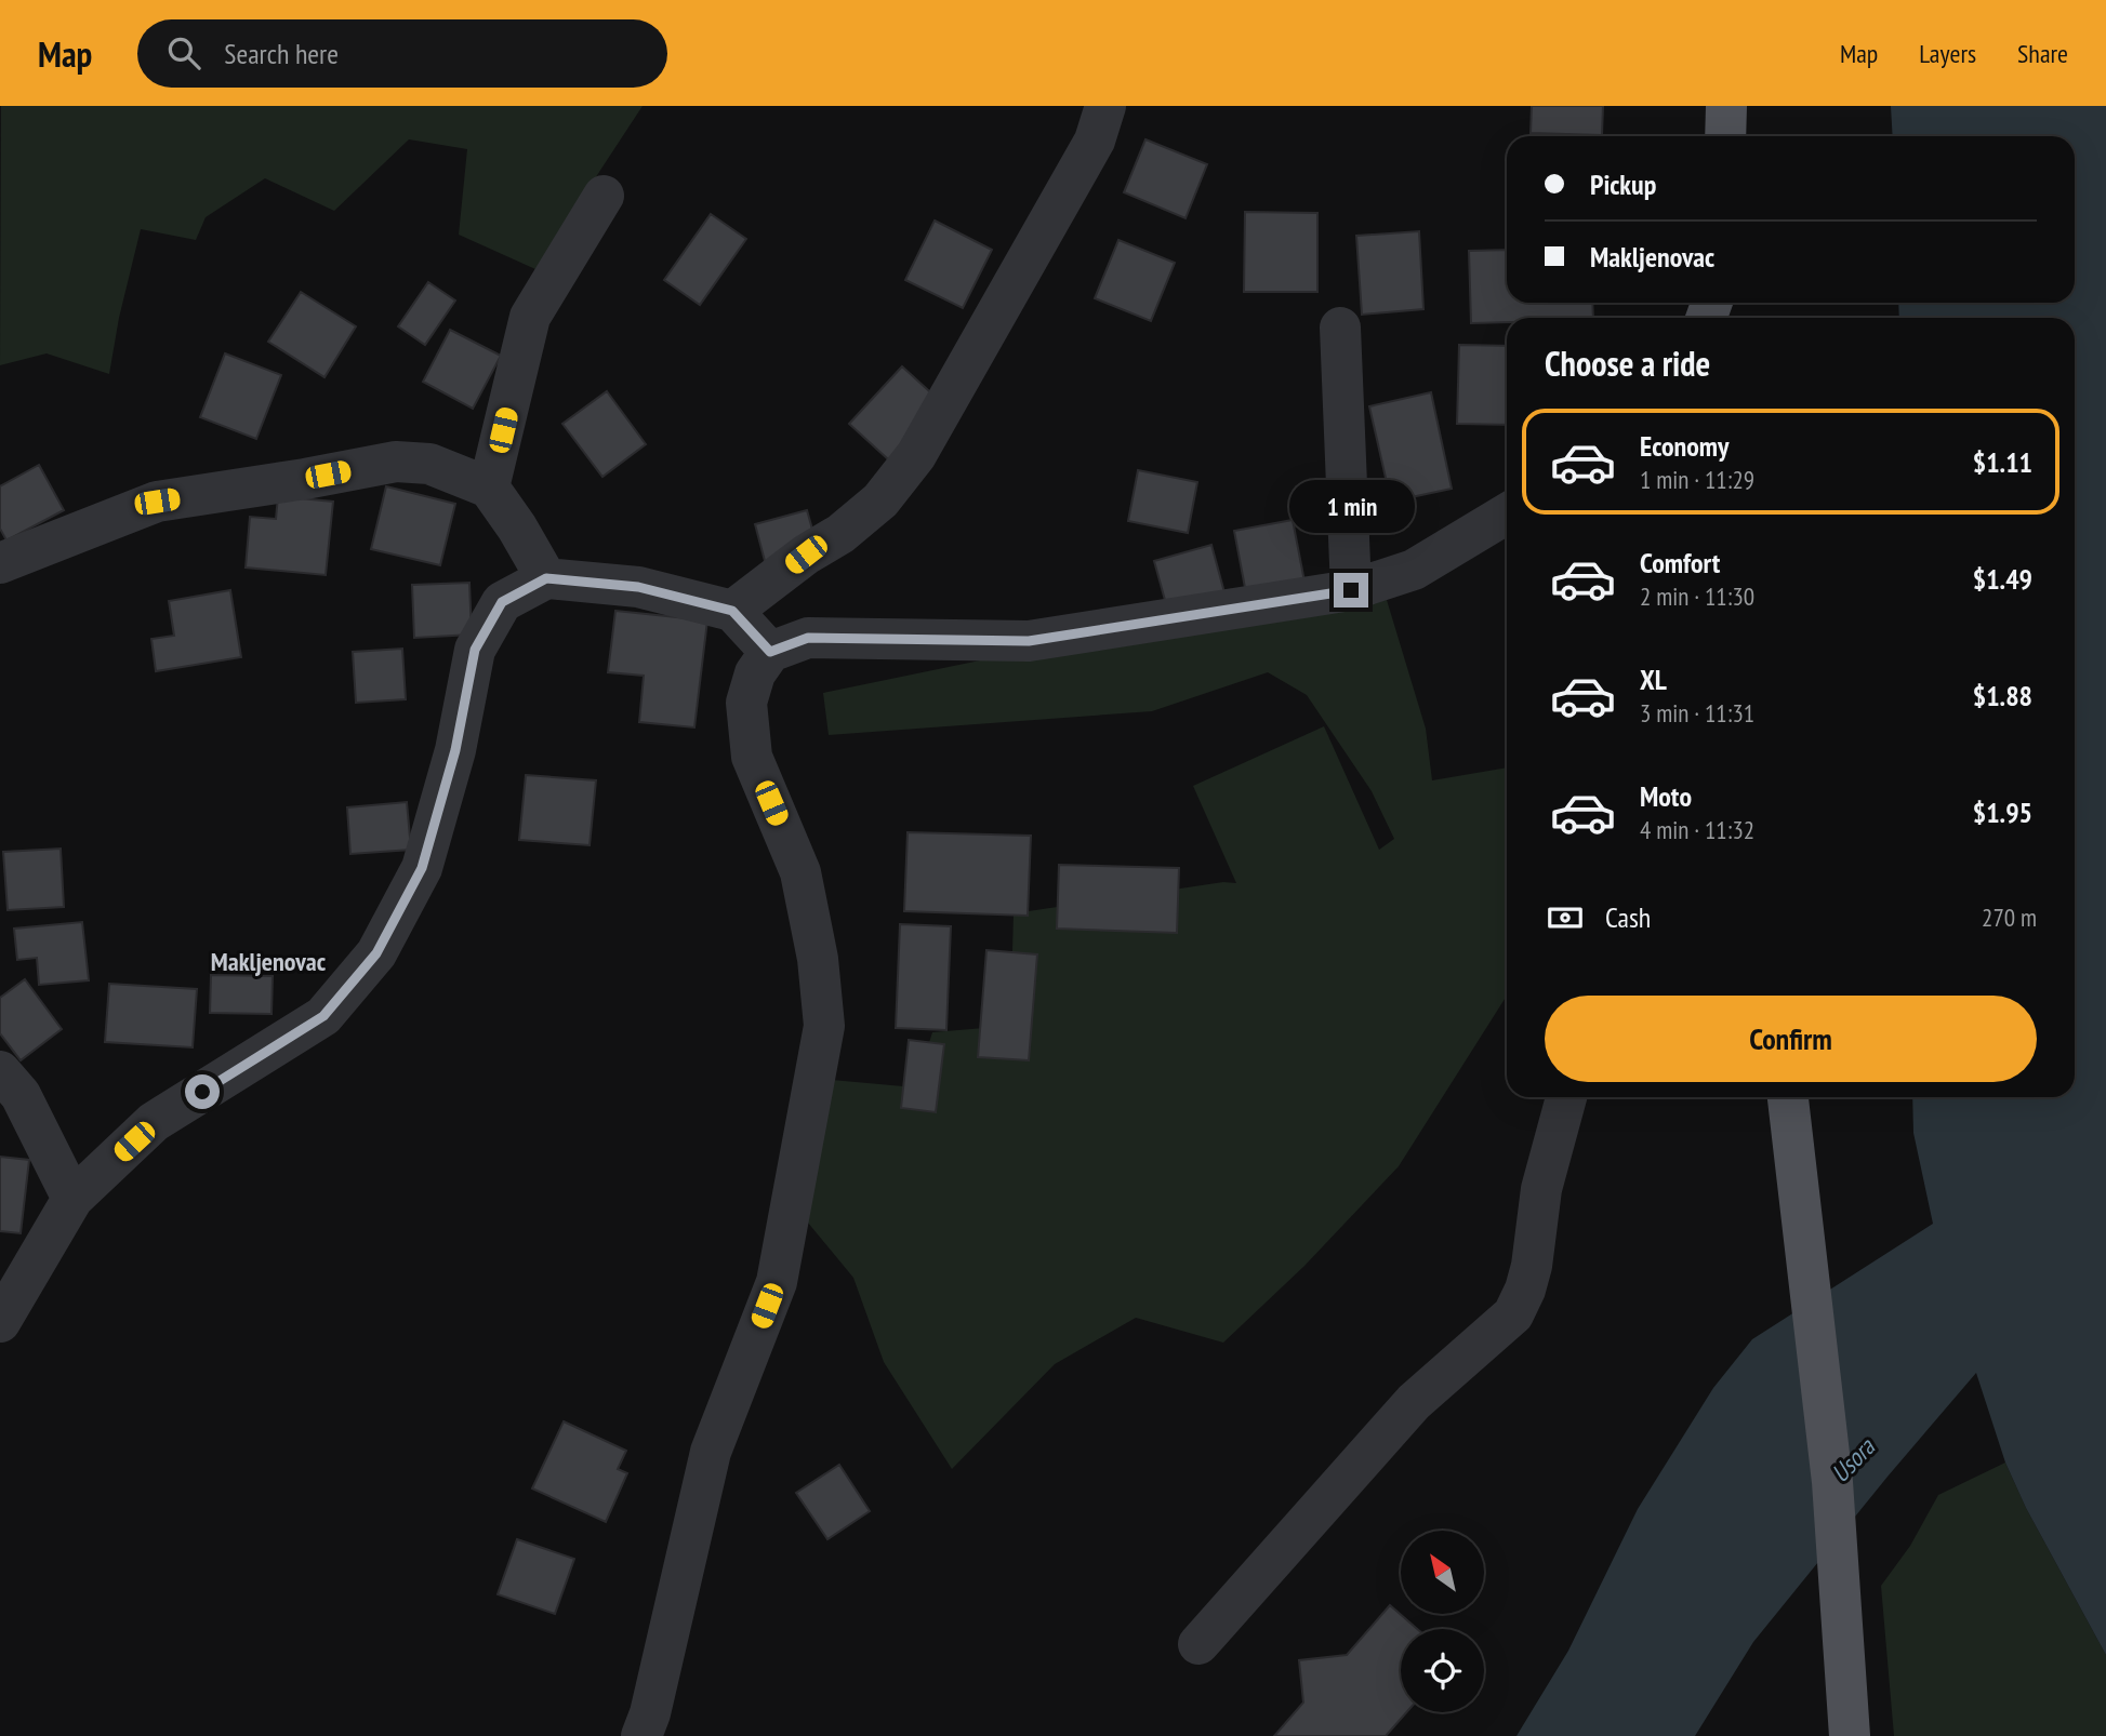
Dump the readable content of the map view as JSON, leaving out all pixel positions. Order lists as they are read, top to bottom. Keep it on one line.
{"districts":["Makljenovac"],"water":["Usora"],"north":"top left","page":{"header":"Map","search":"Search here","nav":["Map","Layers","Share"],"banner":["Pickup","Makljenovac"],"heading":"Choose a ride","list":[{"name":"Economy","note":"1 min · 11:29","value":"$1.11"},{"name":"Comfort","note":"2 min · 11:30","value":"$1.49"},{"name":"XL","note":"3 min · 11:31","value":"$1.88"},{"name":"Moto","note":"4 min · 11:32","value":"$1.95"}],"bubble":"1 min","pay":["Cash","270 m"],"buttons":"Confirm"}}
